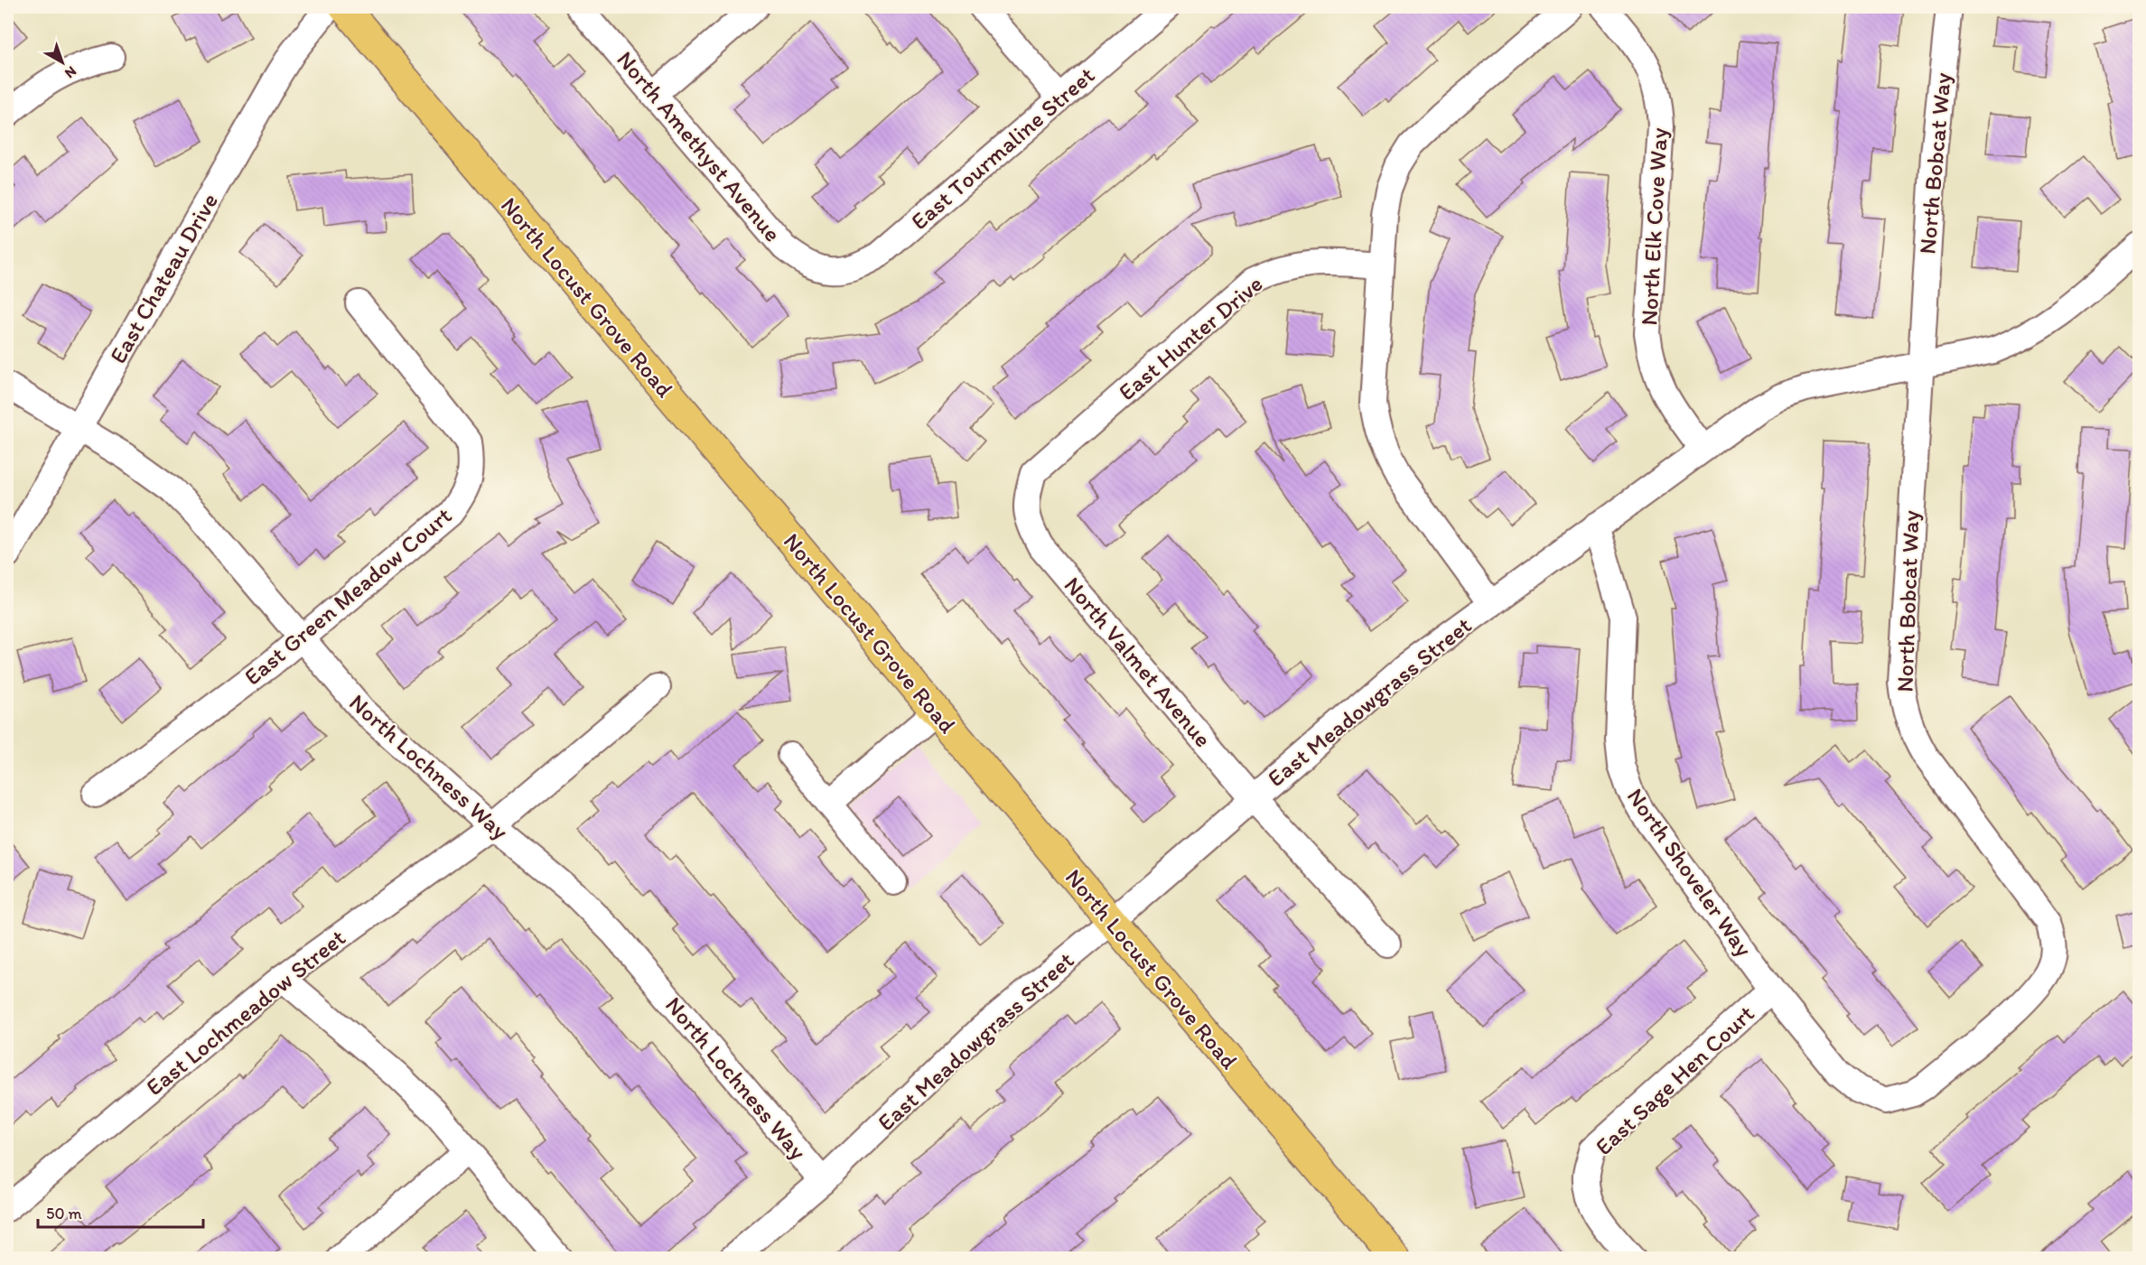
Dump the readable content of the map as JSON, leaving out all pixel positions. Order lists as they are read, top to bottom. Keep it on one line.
{"streets":{"main road":["North Locust Grove Road"],"street":["North Amethyst Avenue","East Tourmaline Street","North Bobcat Way","North Elk Cove Way","East Chateau Drive","East Hunter Drive","East Green Meadow Court","North Valmet Avenue","East Meadowgrass Street","North Lochness Way","North Shoveler Way","East Lochmeadow Street","East Sage Hen Court"]},"crossings":[["North Amethyst Avenue","East Tourmaline Street"],["North Bobcat Way","East Meadowgrass Street"],["North Bobcat Way","North Shoveler Way"],["North Elk Cove Way","East Meadowgrass Street"],["East Chateau Drive","North Lochness Way"],["North Locust Grove Road","East Meadowgrass Street"],["East Hunter Drive","North Valmet Avenue"],["East Green Meadow Court","North Lochness Way"],["North Valmet Avenue","East Meadowgrass Street"],["East Meadowgrass Street","North Lochness Way"],["East Meadowgrass Street","North Shoveler Way"],["North Lochness Way","East Lochmeadow Street"],["North Shoveler Way","East Sage Hen Court"]],"scale_bar":"50 m","north":"bottom right"}
